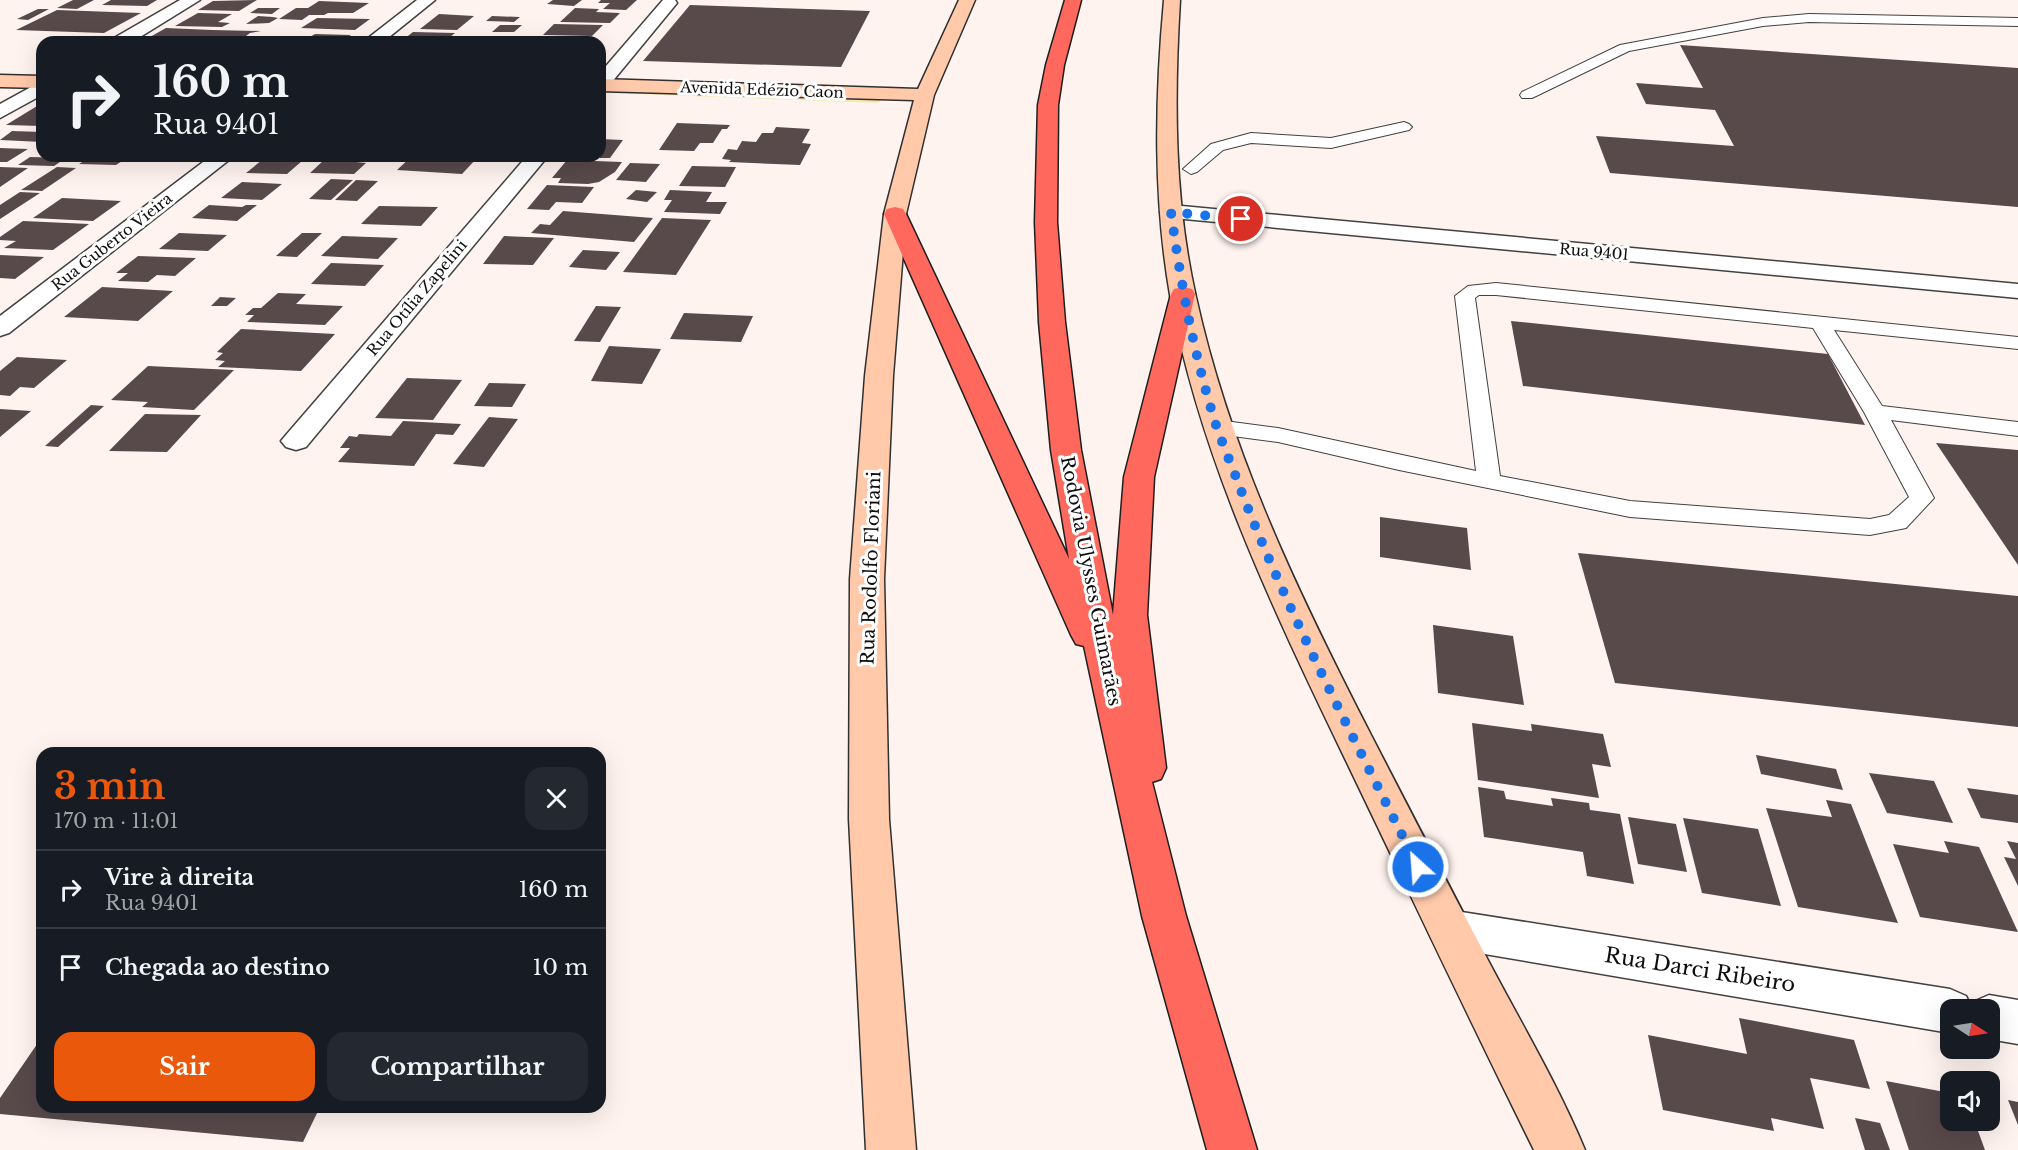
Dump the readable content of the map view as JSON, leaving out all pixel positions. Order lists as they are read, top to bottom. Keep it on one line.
{"streets":{"highway":["Rodovia Ulysses Guimarães"],"main road":["Avenida Edézio Caon","Rua Rodolfo Floriani"],"street":["Rua Guberto Vieira","Rua 9401","Rua Otília Zapelini","Rua Darci Ribeiro"]},"crossings":[["Avenida Edézio Caon","Rua Rodolfo Floriani"]],"north":"right","page":{"turn":["160 m","Rua 9401"],"heading":["3 min","170 m · 11:01"],"list":[{"name":"Vire à direita","note":"Rua 9401","value":"160 m"},{"name":"Chegada ao destino","value":"10 m"}],"buttons":["Sair","Compartilhar"]}}
